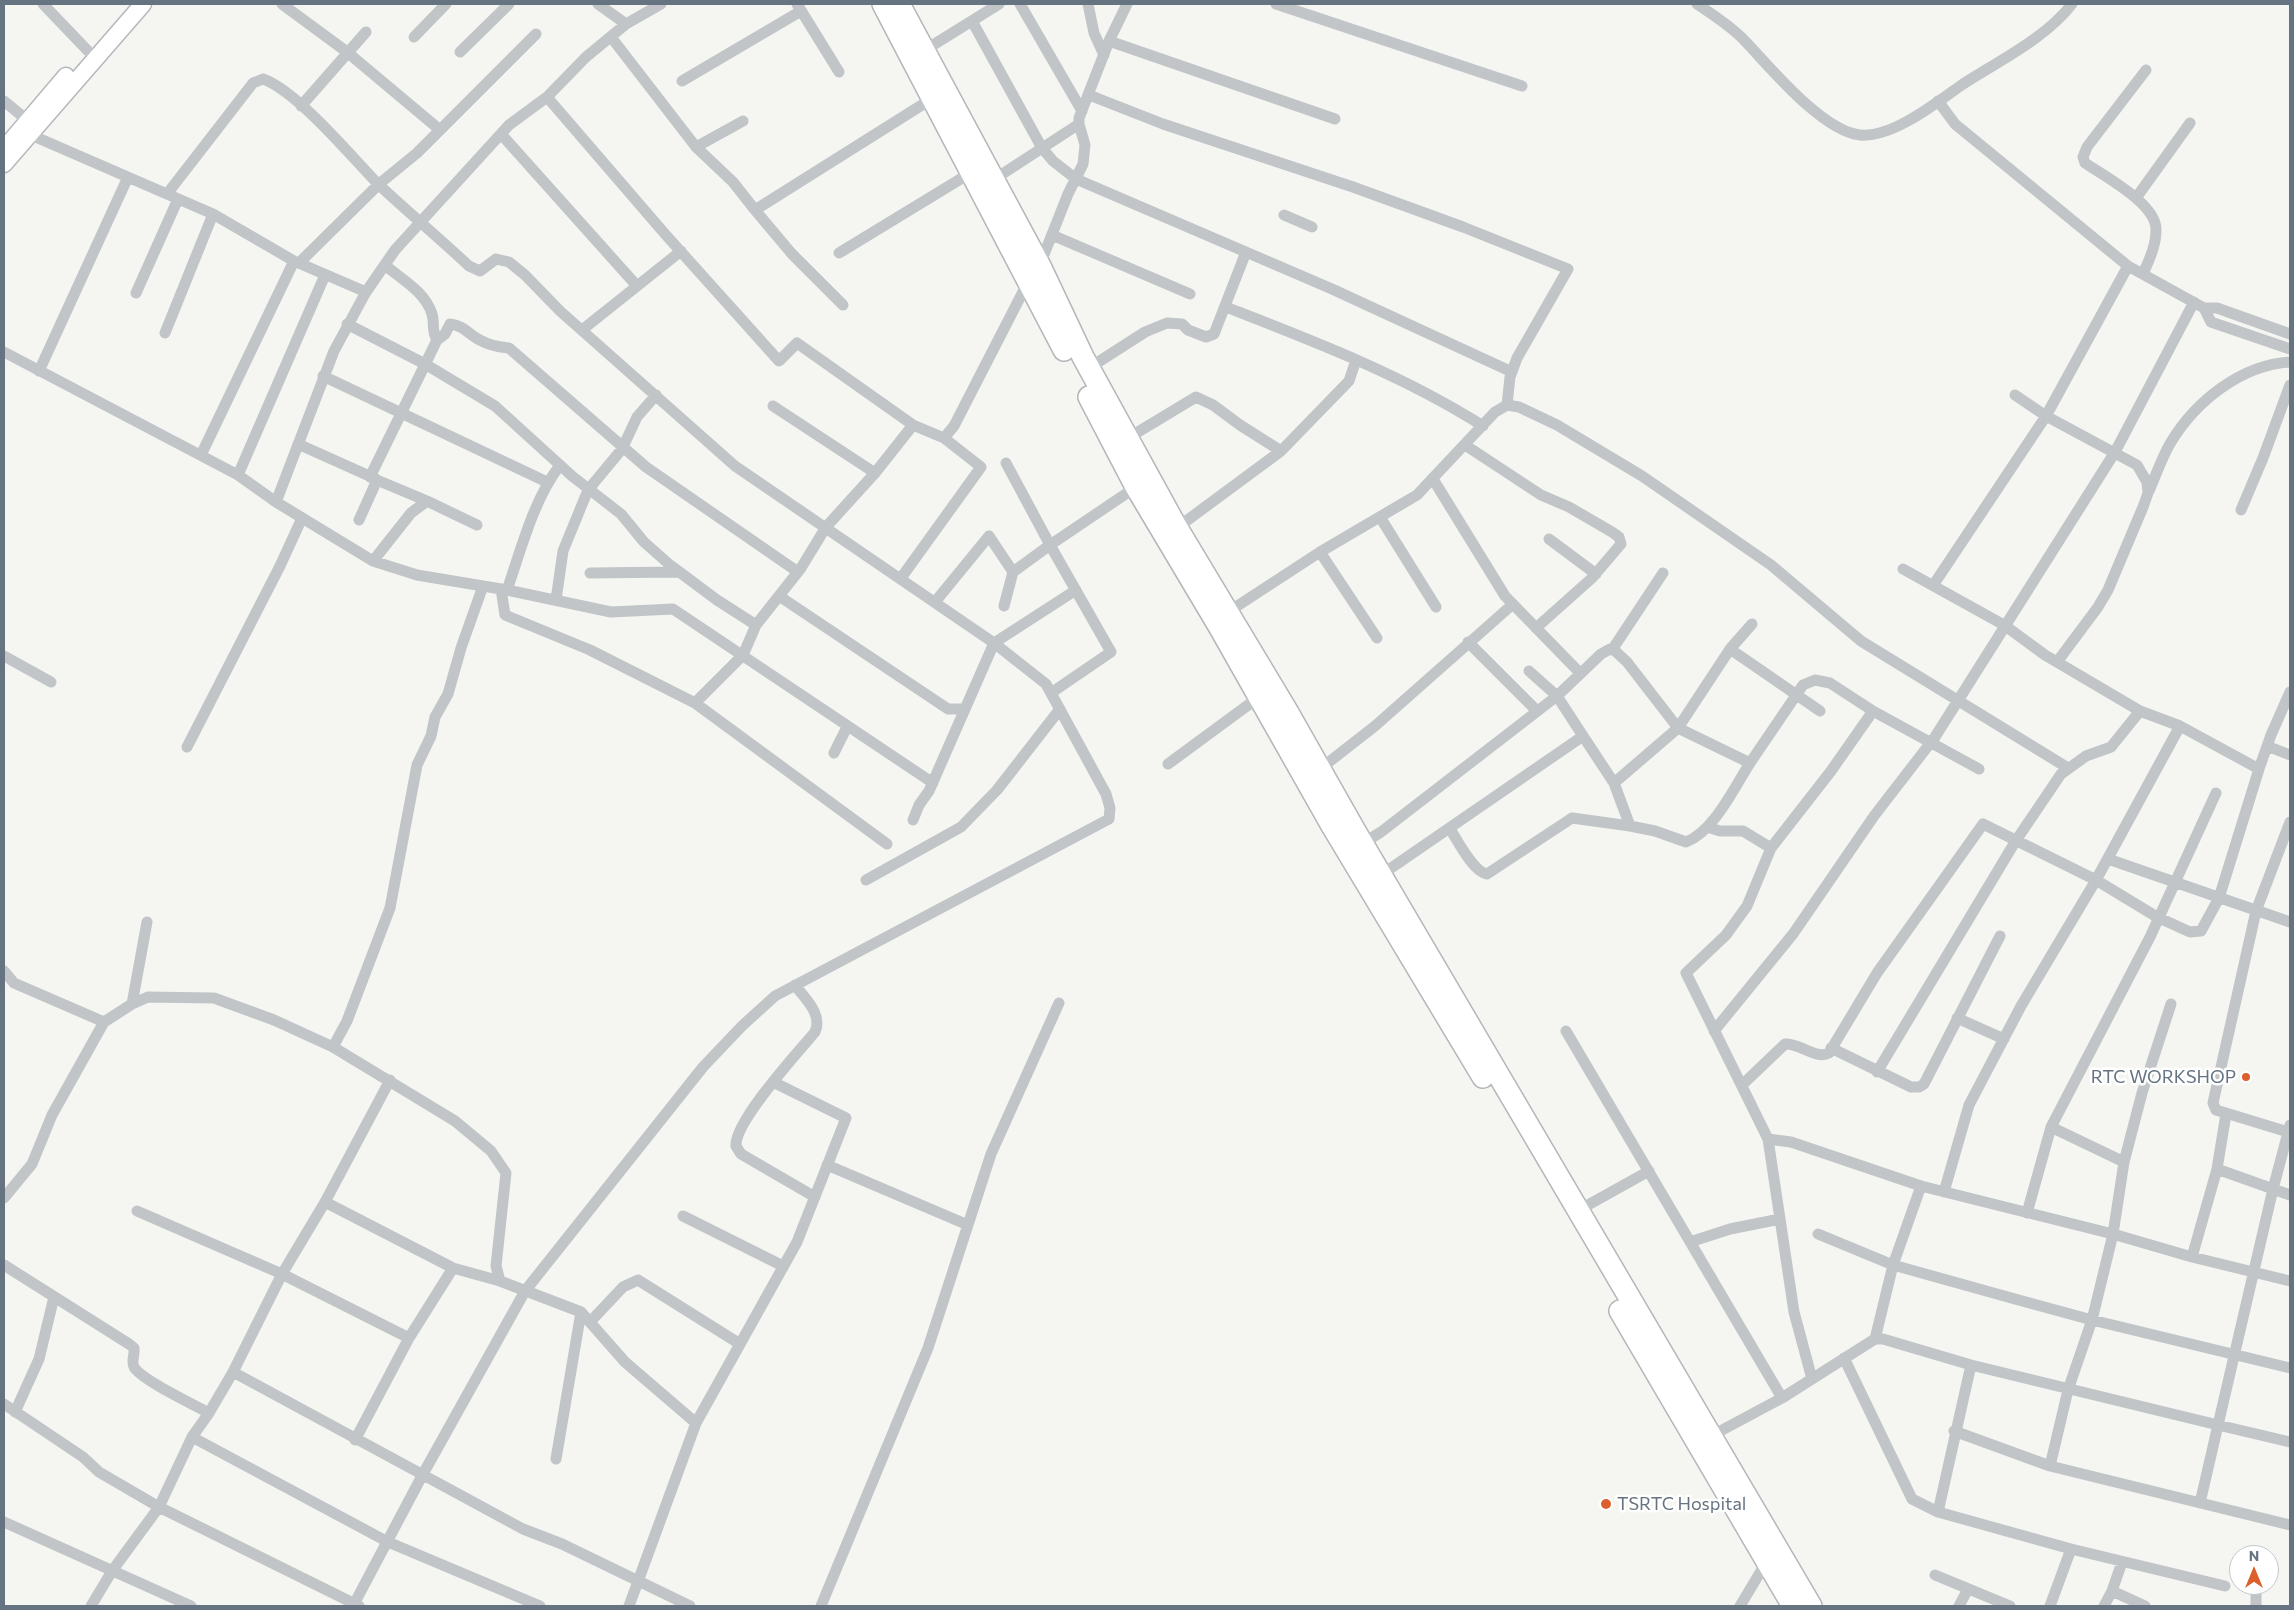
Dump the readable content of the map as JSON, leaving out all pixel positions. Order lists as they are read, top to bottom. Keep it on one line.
{"places":["RTC WORKSHOP","TSRTC Hospital"],"north":"top"}
